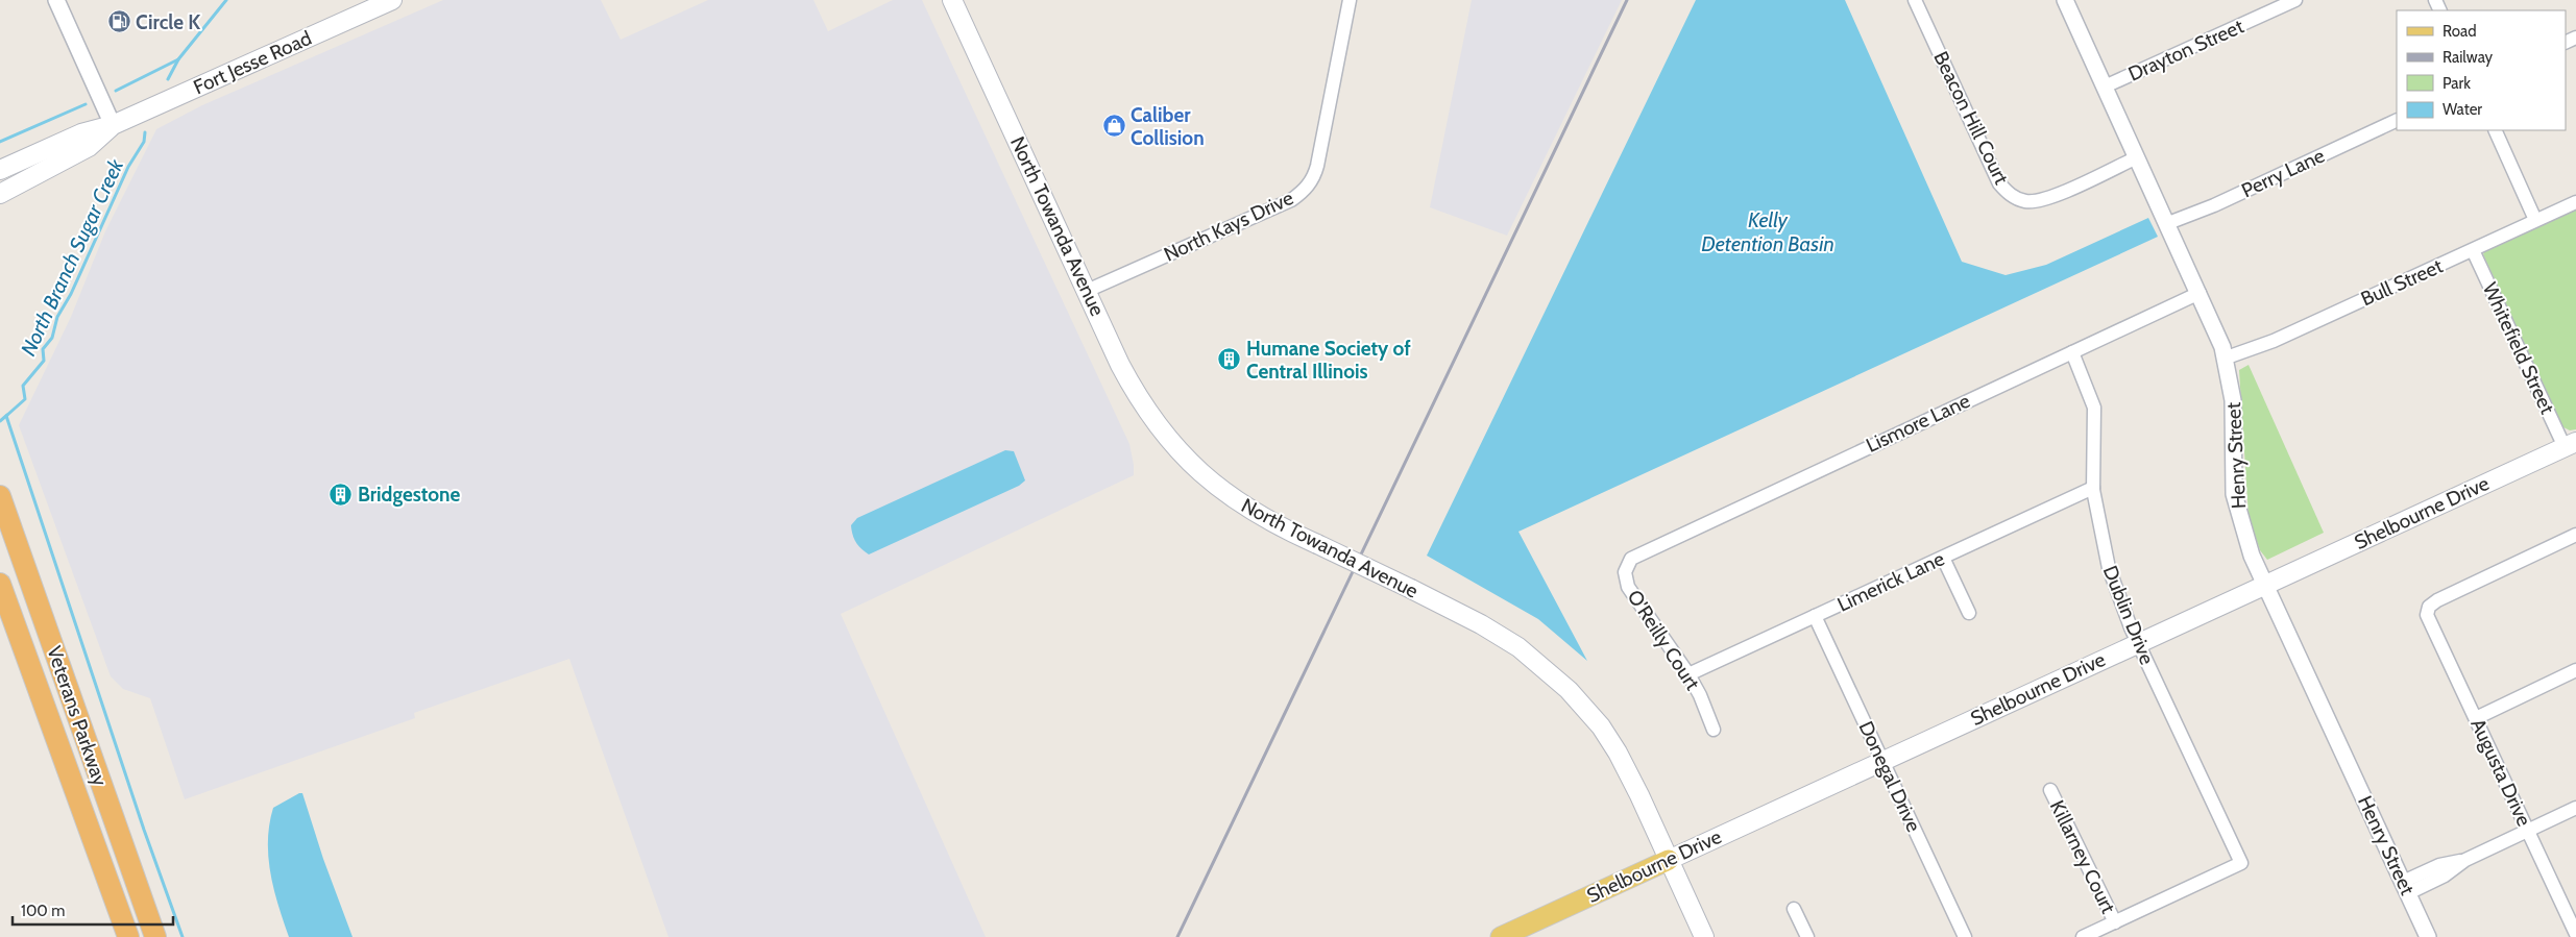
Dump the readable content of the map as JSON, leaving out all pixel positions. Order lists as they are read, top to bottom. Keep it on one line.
{"streets":{"highway":["Veterans Parkway"],"main road":["Fort Jesse Road","North Towanda Avenue","Shelbourne Drive"],"street":["Drayton Street","Beacon Hill Court","Perry Lane","North Kays Drive","Bull Street","Whitefield Street","Lismore Lane","Henry Street","Limerick Lane","Dublin Drive","O'Reilly Court","Augusta Drive","Donegal Drive","Killarney Court"]},"crossings":[["Drayton Street","Henry Street"],["Beacon Hill Court","Henry Street"],["Perry Lane","Henry Street"],["North Towanda Avenue","North Kays Drive"],["North Towanda Avenue","Shelbourne Drive"],["Bull Street","Whitefield Street"],["Bull Street","Henry Street"],["Whitefield Street","Shelbourne Drive"],["Lismore Lane","Henry Street"],["Lismore Lane","Dublin Drive"],["Lismore Lane","O'Reilly Court"],["Henry Street","Shelbourne Drive"],["Shelbourne Drive","Dublin Drive"],["Shelbourne Drive","Donegal Drive"],["Limerick Lane","Dublin Drive"],["Limerick Lane","O'Reilly Court"],["Limerick Lane","Donegal Drive"],["Dublin Drive","Killarney Court"]],"water":["Kelly Detention Basin","North Branch Sugar Creek"],"places":{"fuel station":["Circle K"],"shop":["Caliber Collision"],"building":["Humane Society of Central Illinois","Bridgestone"]},"legend":["Road","Railway","Park","Water"],"scale_bar":"100 m"}
